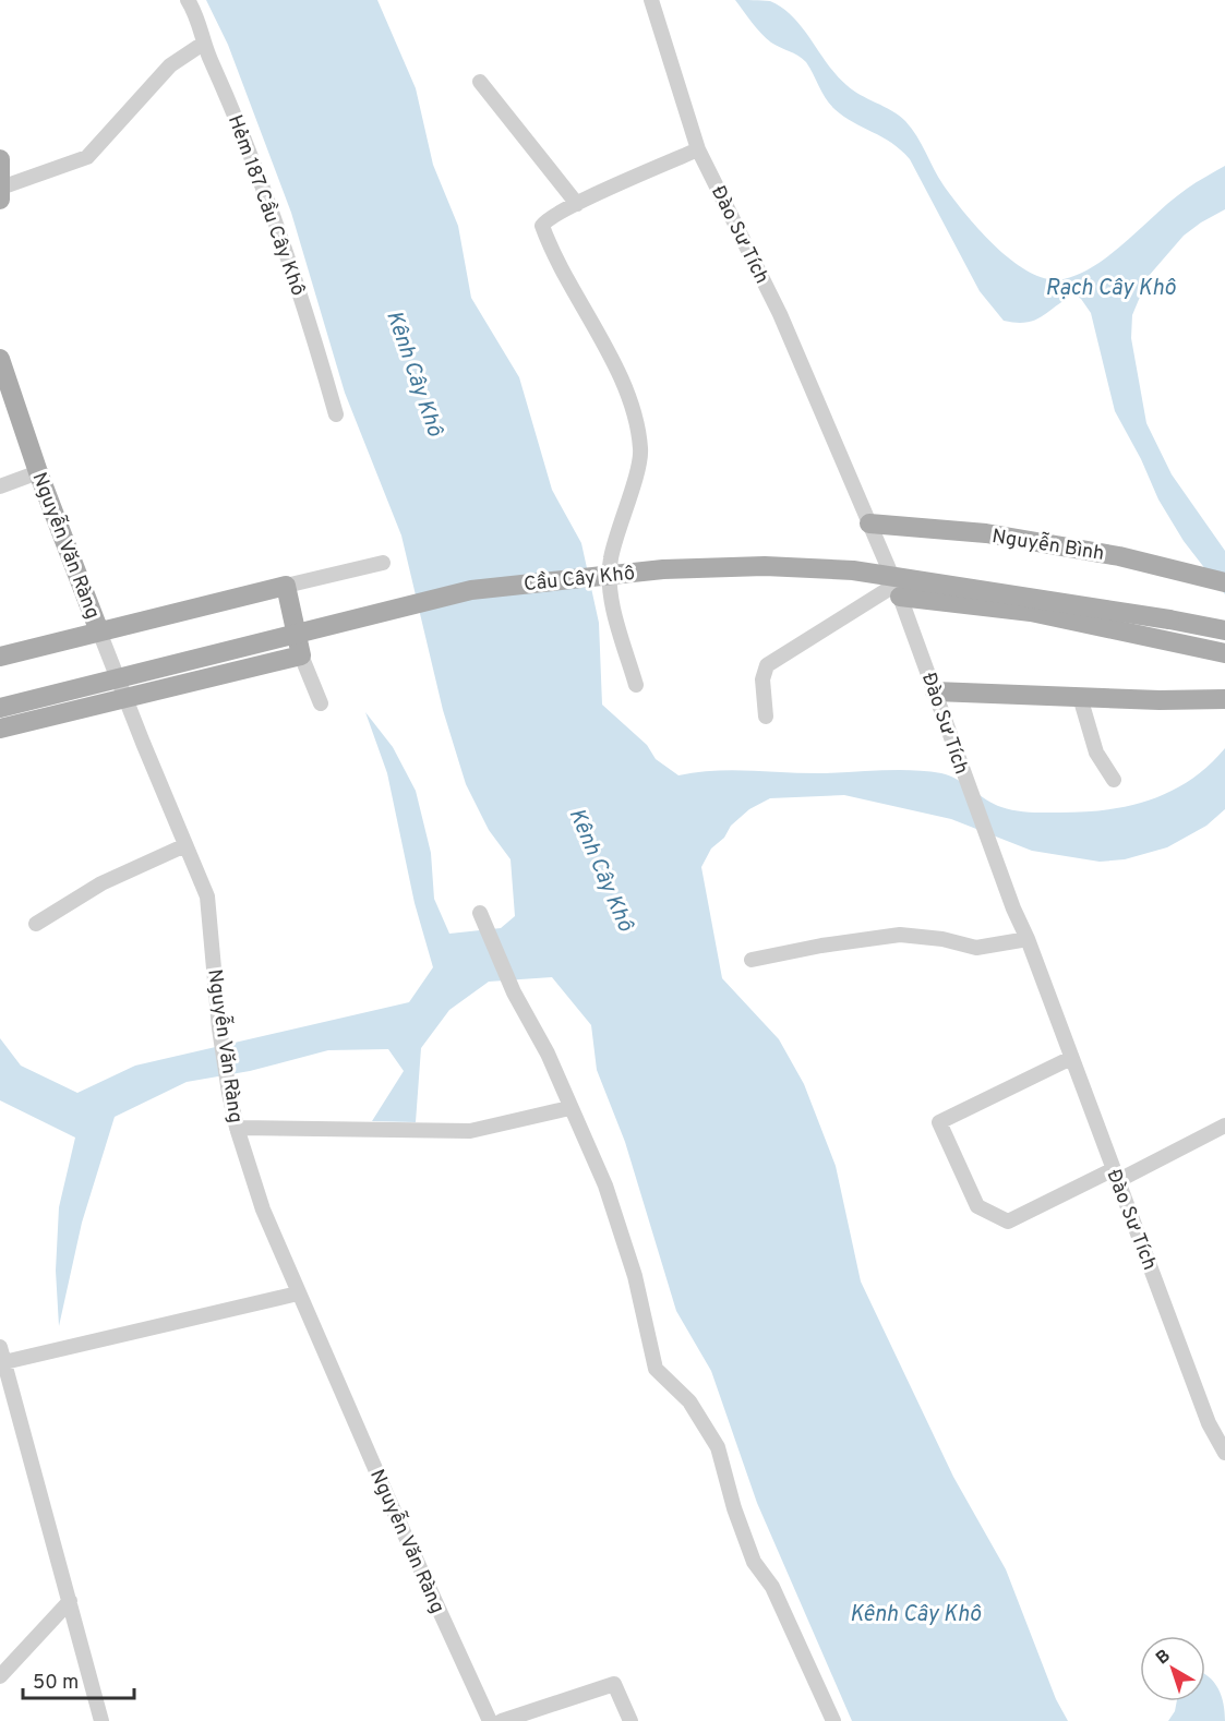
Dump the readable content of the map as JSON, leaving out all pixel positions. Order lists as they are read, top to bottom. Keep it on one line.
{"streets":{"main road":["Nguyễn Bình","Nguyễn Văn Ràng","Cầu Cây Khô"],"street":["Hẻm 187 Cầu Cây Khô","Đào Sư Tích"]},"crossings":[["Đào Sư Tích","Nguyễn Bình"]],"water":["Rạch Cây Khô","Kênh Cây Khô"],"scale_bar":"50 m","north":"top left"}
